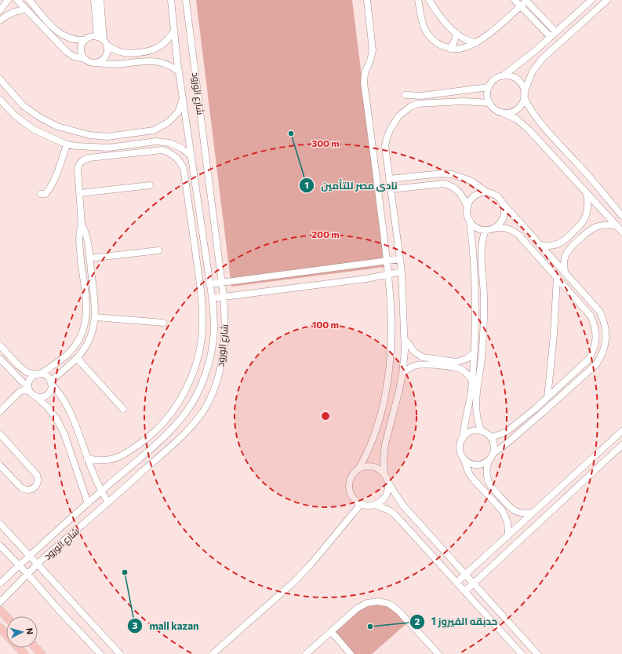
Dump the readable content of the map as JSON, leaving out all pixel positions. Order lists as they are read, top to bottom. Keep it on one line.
{"streets":{"street":["شارع الورود"]},"places":["نادى مصر للتأمين","mall kazan","حدبقه الفيروز 1"],"north":"right","rings":["300 m","200 m","100 m"]}
